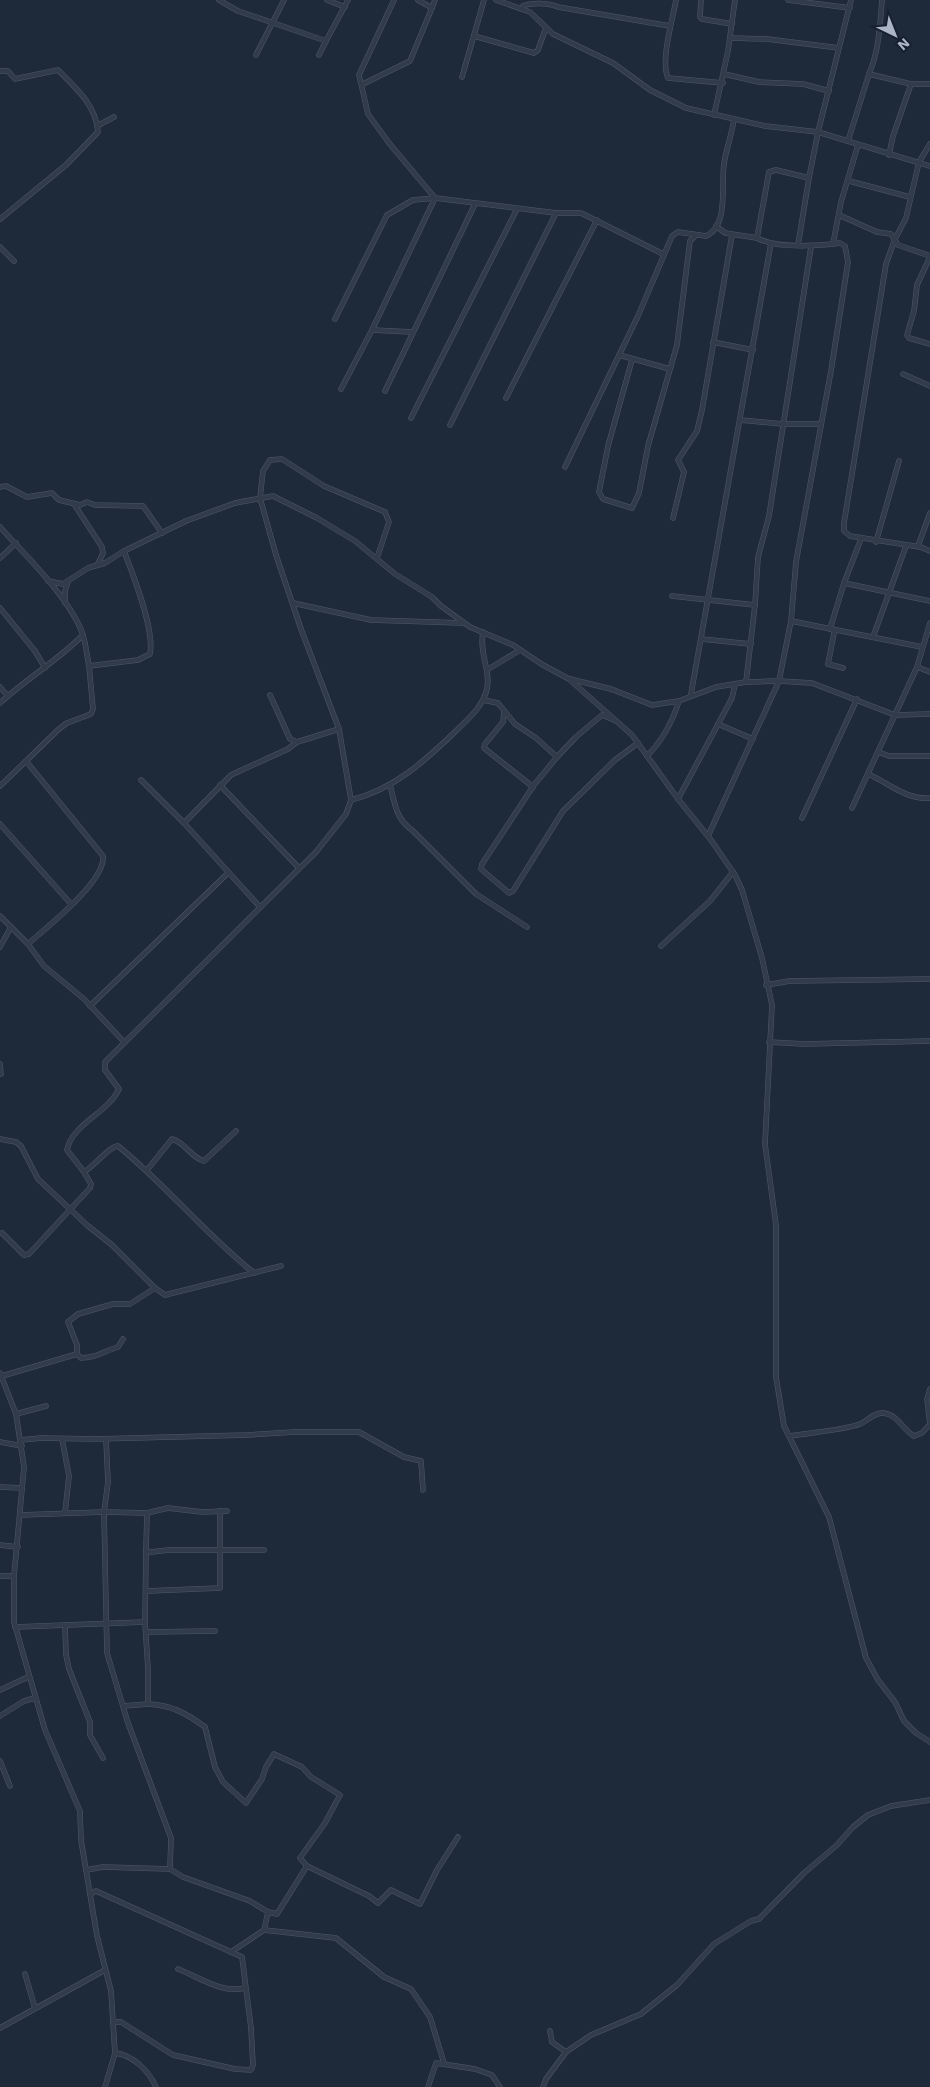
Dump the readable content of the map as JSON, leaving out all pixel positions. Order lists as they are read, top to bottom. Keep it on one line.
{"north":"bottom right"}
